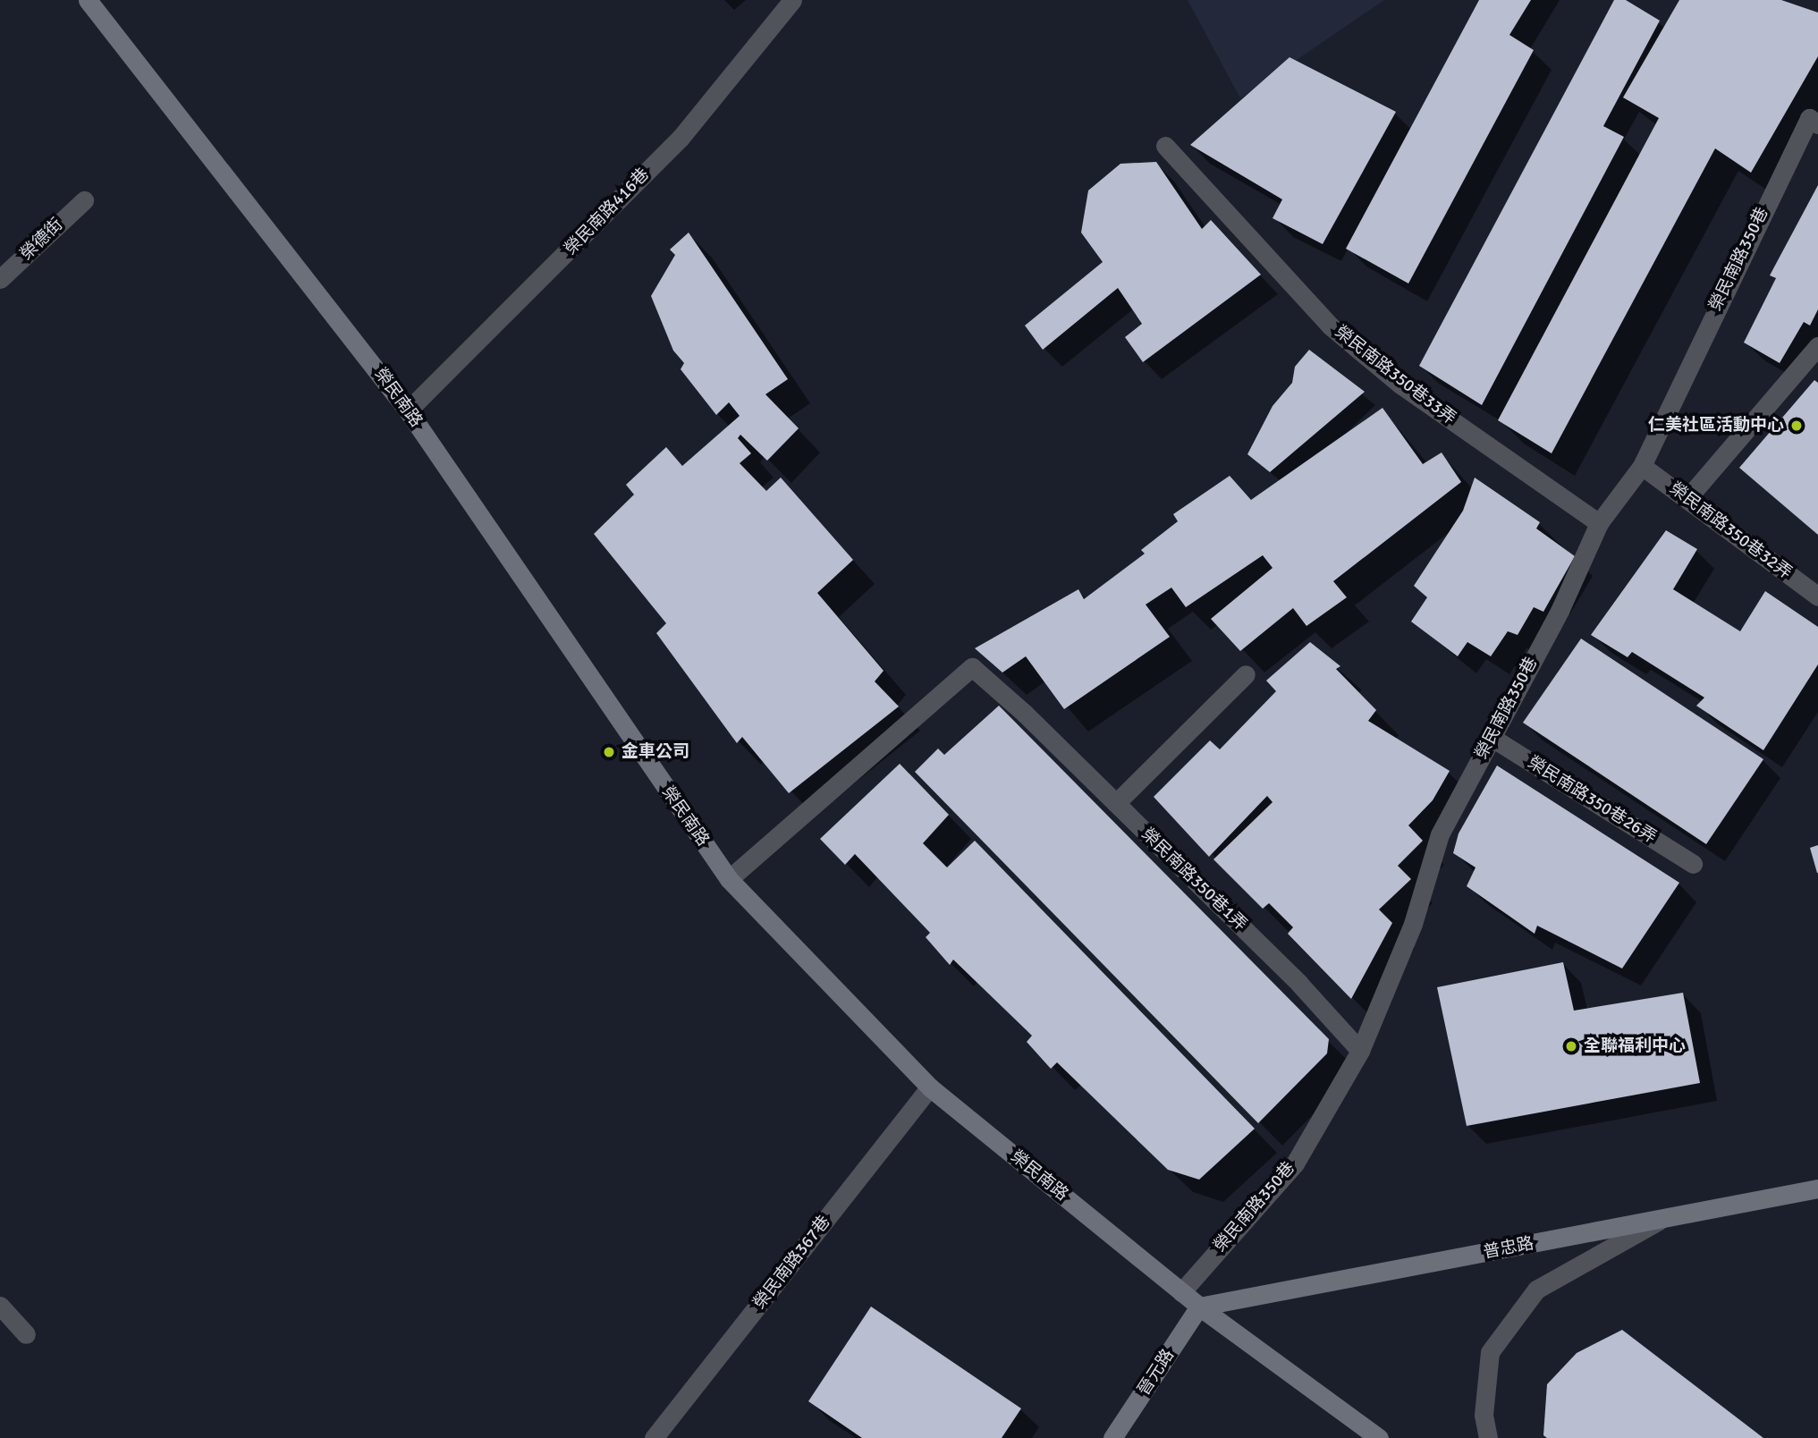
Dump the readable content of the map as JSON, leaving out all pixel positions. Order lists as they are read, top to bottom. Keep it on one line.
{"streets":{"street":["榮民南路","普忠路","晉元路"],"lane":["榮民南路416巷","榮德街","榮民南路350巷","榮民南路350巷33弄","榮民南路350巷32弄","榮民南路350巷26弄","榮民南路350巷1弄","榮民南路367巷"]},"crossings":[["榮民南路416巷","榮民南路"],["榮民南路350巷","榮民南路350巷33弄"],["榮民南路350巷","榮民南路"],["榮民南路350巷","榮民南路350巷32弄"],["榮民南路350巷","榮民南路350巷26弄"],["榮民南路350巷","榮民南路350巷1弄"],["榮民南路","榮民南路350巷1弄"],["榮民南路","普忠路"],["榮民南路","榮民南路367巷"],["榮民南路","晉元路"],["普忠路","晉元路"]],"places":["仁美社區活動中心","金車公司","全聯福利中心"]}
